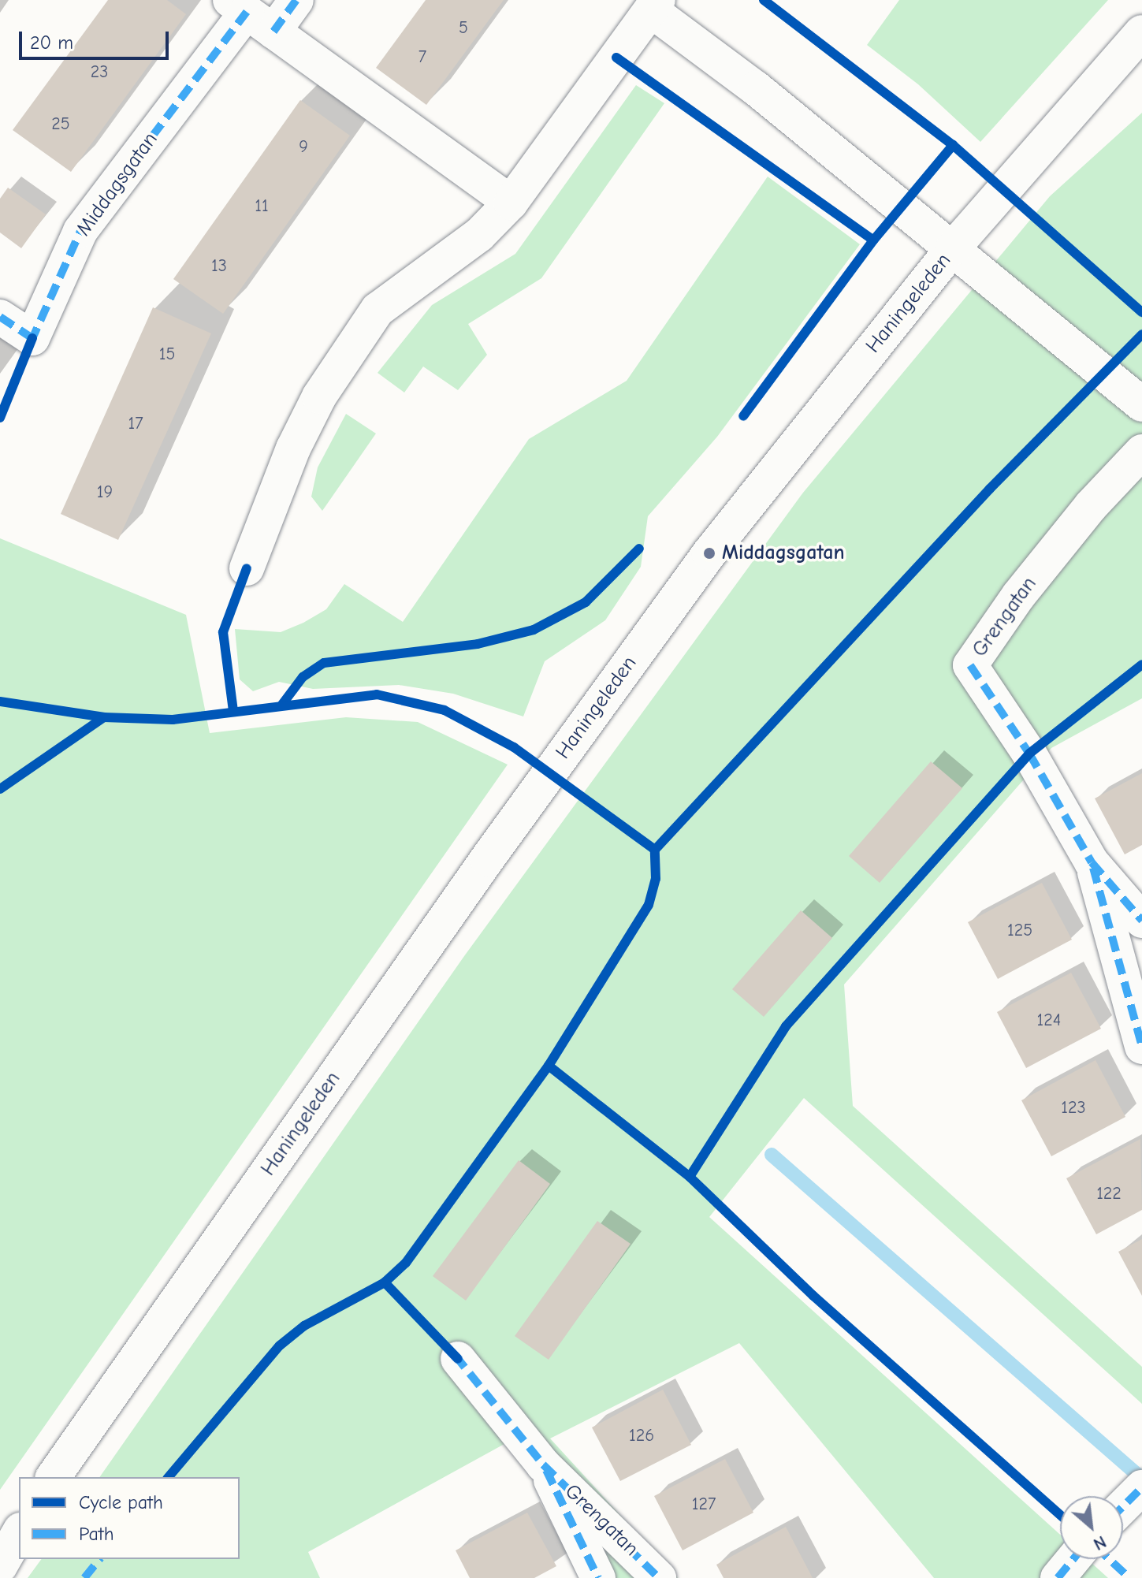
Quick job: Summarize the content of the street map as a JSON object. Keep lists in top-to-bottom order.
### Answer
{
  "streets": {
    "street": ["Middagsgatan", "Haningeleden", "Grengatan"]
  },
  "places": ["Middagsgatan"],
  "house_numbers": [
    "5",
    "7",
    "23",
    "25",
    "9",
    "11",
    "13",
    "15",
    "17",
    "19",
    "125",
    "124",
    "123",
    "122",
    "126",
    "127"
  ],
  "legend": ["Cycle path", "Path"],
  "scale_bar": "20 m",
  "north": "bottom right"
}
